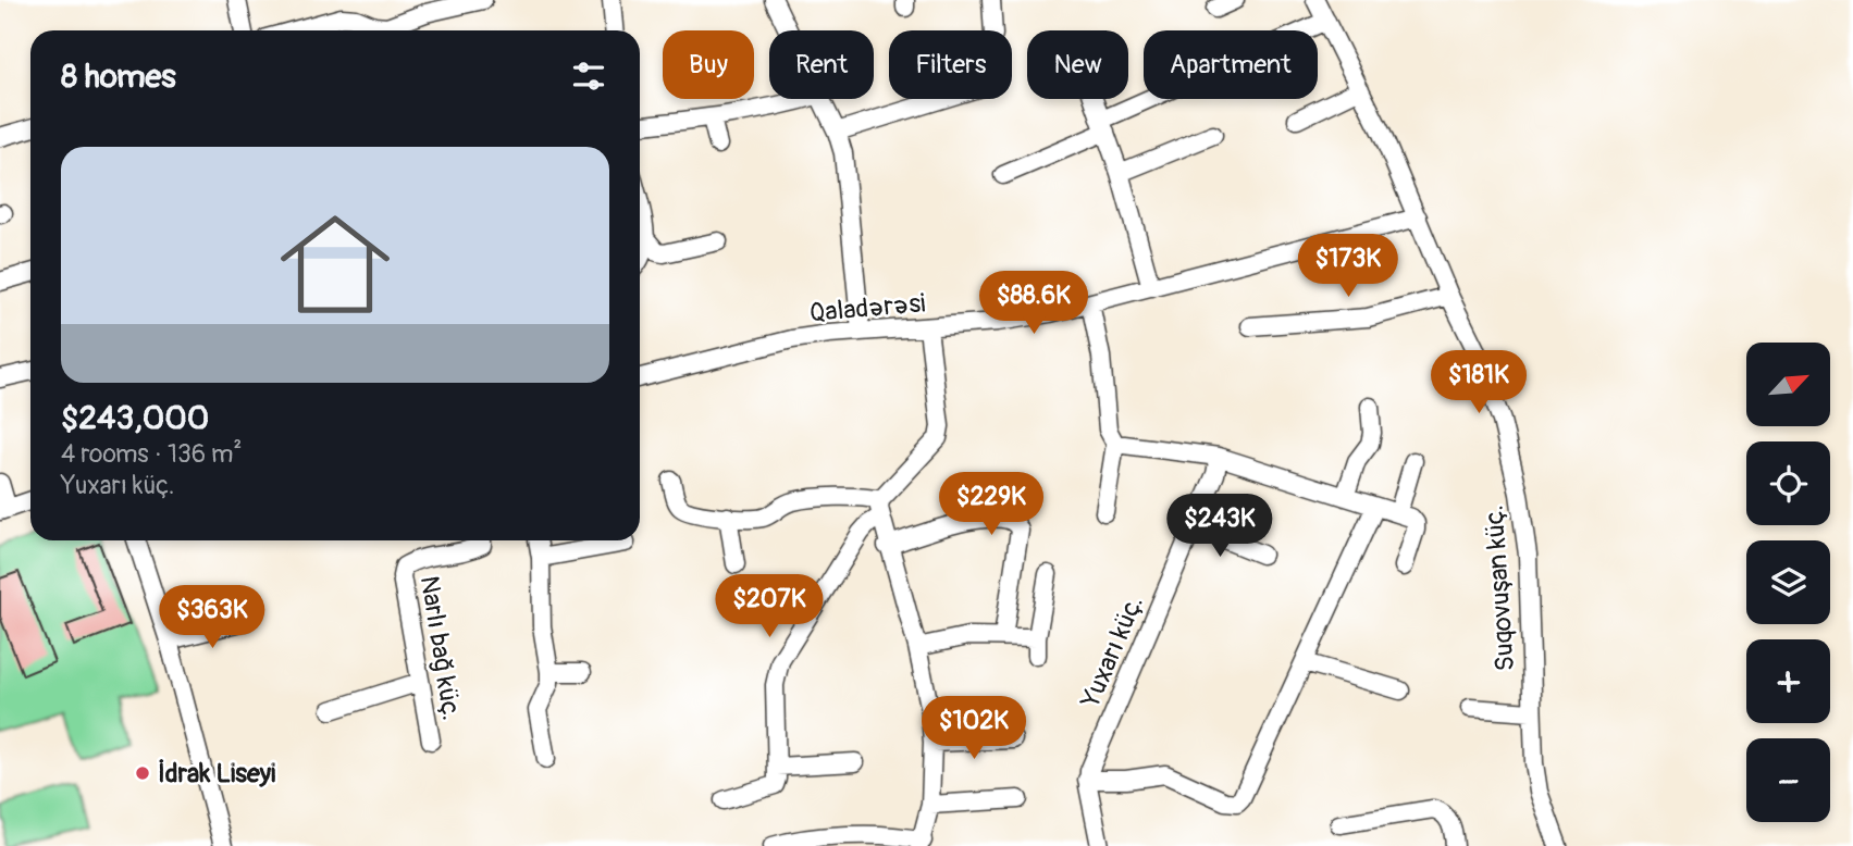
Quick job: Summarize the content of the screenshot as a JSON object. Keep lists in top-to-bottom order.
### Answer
{
  "streets": {
    "street": [
      "Qaladərəsi",
      "Suqovuşan küç.",
      "Narlı bağ küç.",
      "Yuxarı küç."
    ]
  },
  "crossings": [
    ["Qaladərəsi", "Suqovuşan küç."]
  ],
  "places": ["İdrak Liseyi"],
  "north": "top right",
  "page": {
    "chip": [
      "Buy",
      "Rent",
      "Filters",
      "New",
      "Apartment"
    ],
    "heading": "8 homes",
    "list": [
      {
        "name": "$243,000",
        "note": "4 rooms · 136 m² · Yuxarı küç."
      }
    ],
    "price": [
      "$173K",
      "$88.6K",
      "$181K",
      "$229K",
      "$243K",
      "$207K",
      "$363K",
      "$102K"
    ],
    "map_buttons": ["+", "−"]
  }
}
